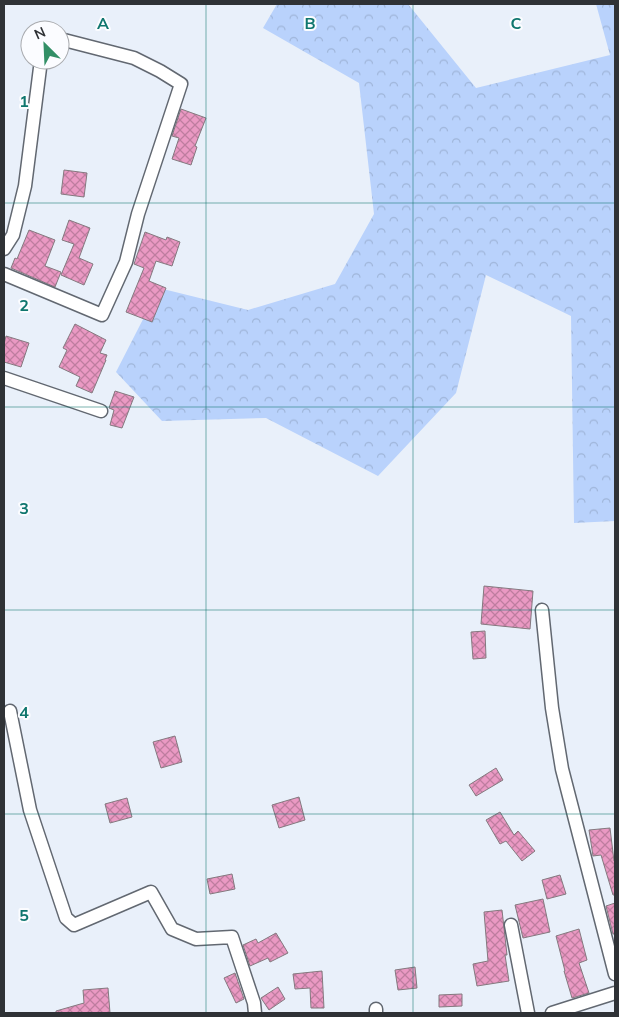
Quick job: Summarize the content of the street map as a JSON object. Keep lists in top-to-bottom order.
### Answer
{
  "north": "top left",
  "grid": {
    "columns": ["A", "B", "C"],
    "rows": [
      "1",
      "2",
      "3",
      "4",
      "5"
    ]
  }
}
